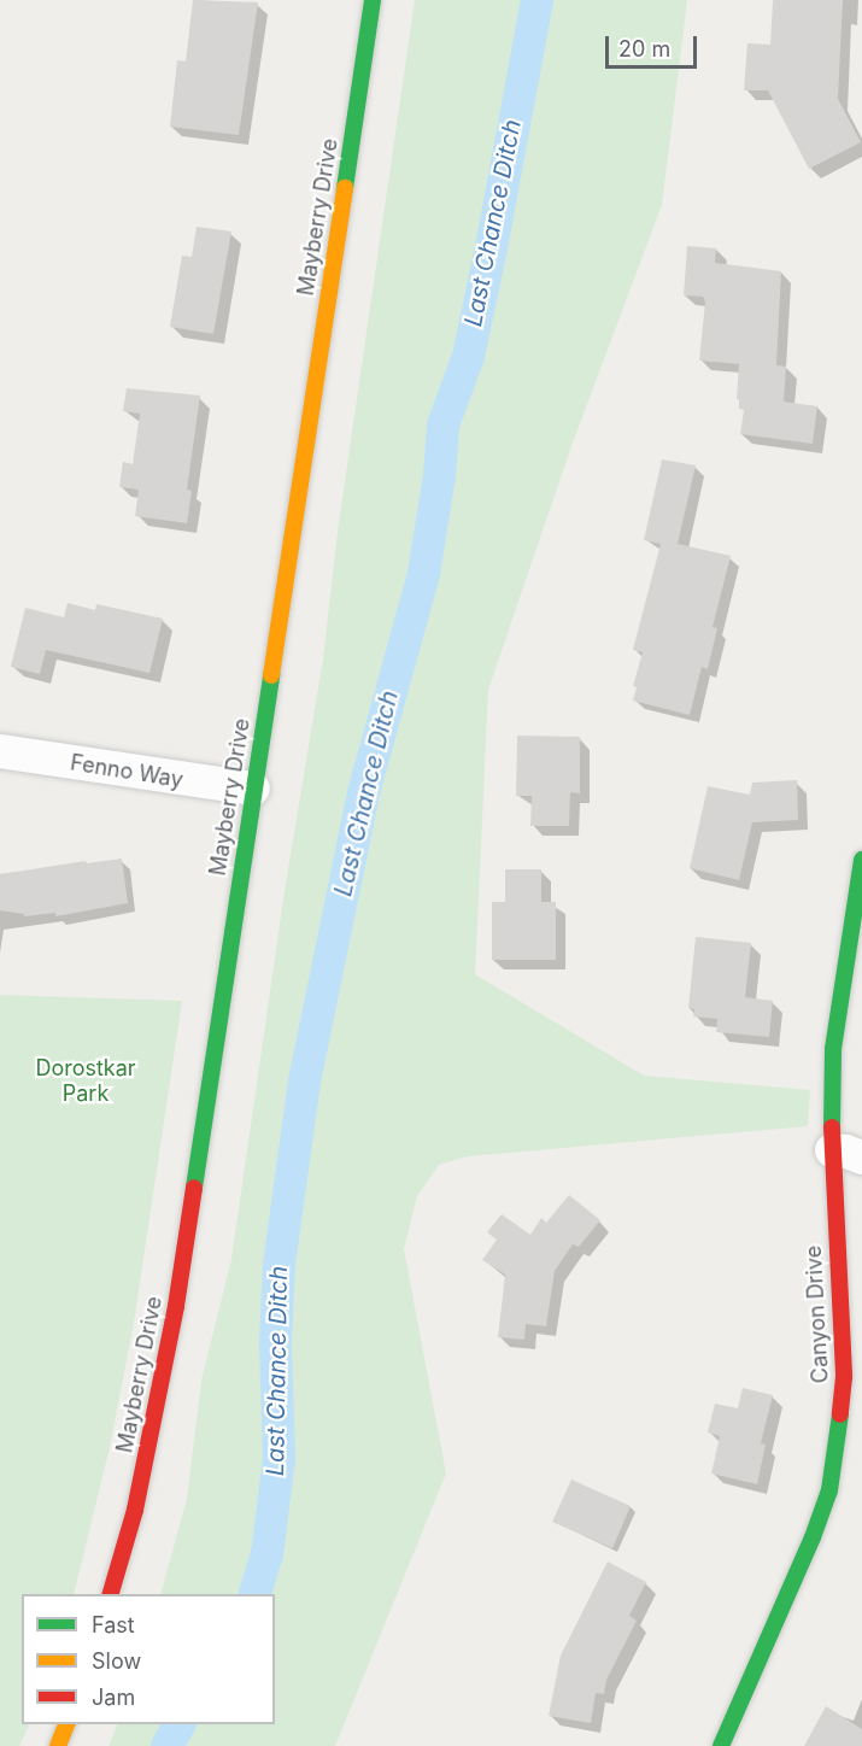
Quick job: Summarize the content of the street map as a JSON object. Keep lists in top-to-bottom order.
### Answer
{
  "streets": {
    "main road": ["Mayberry Drive", "Canyon Drive"],
    "street": ["Fenno Way"]
  },
  "crossings": [
    ["Mayberry Drive", "Fenno Way"]
  ],
  "water": ["Last Chance Ditch"],
  "parks": ["Dorostkar Park"],
  "legend": ["Fast", "Slow", "Jam"],
  "scale_bar": "20 m"
}
